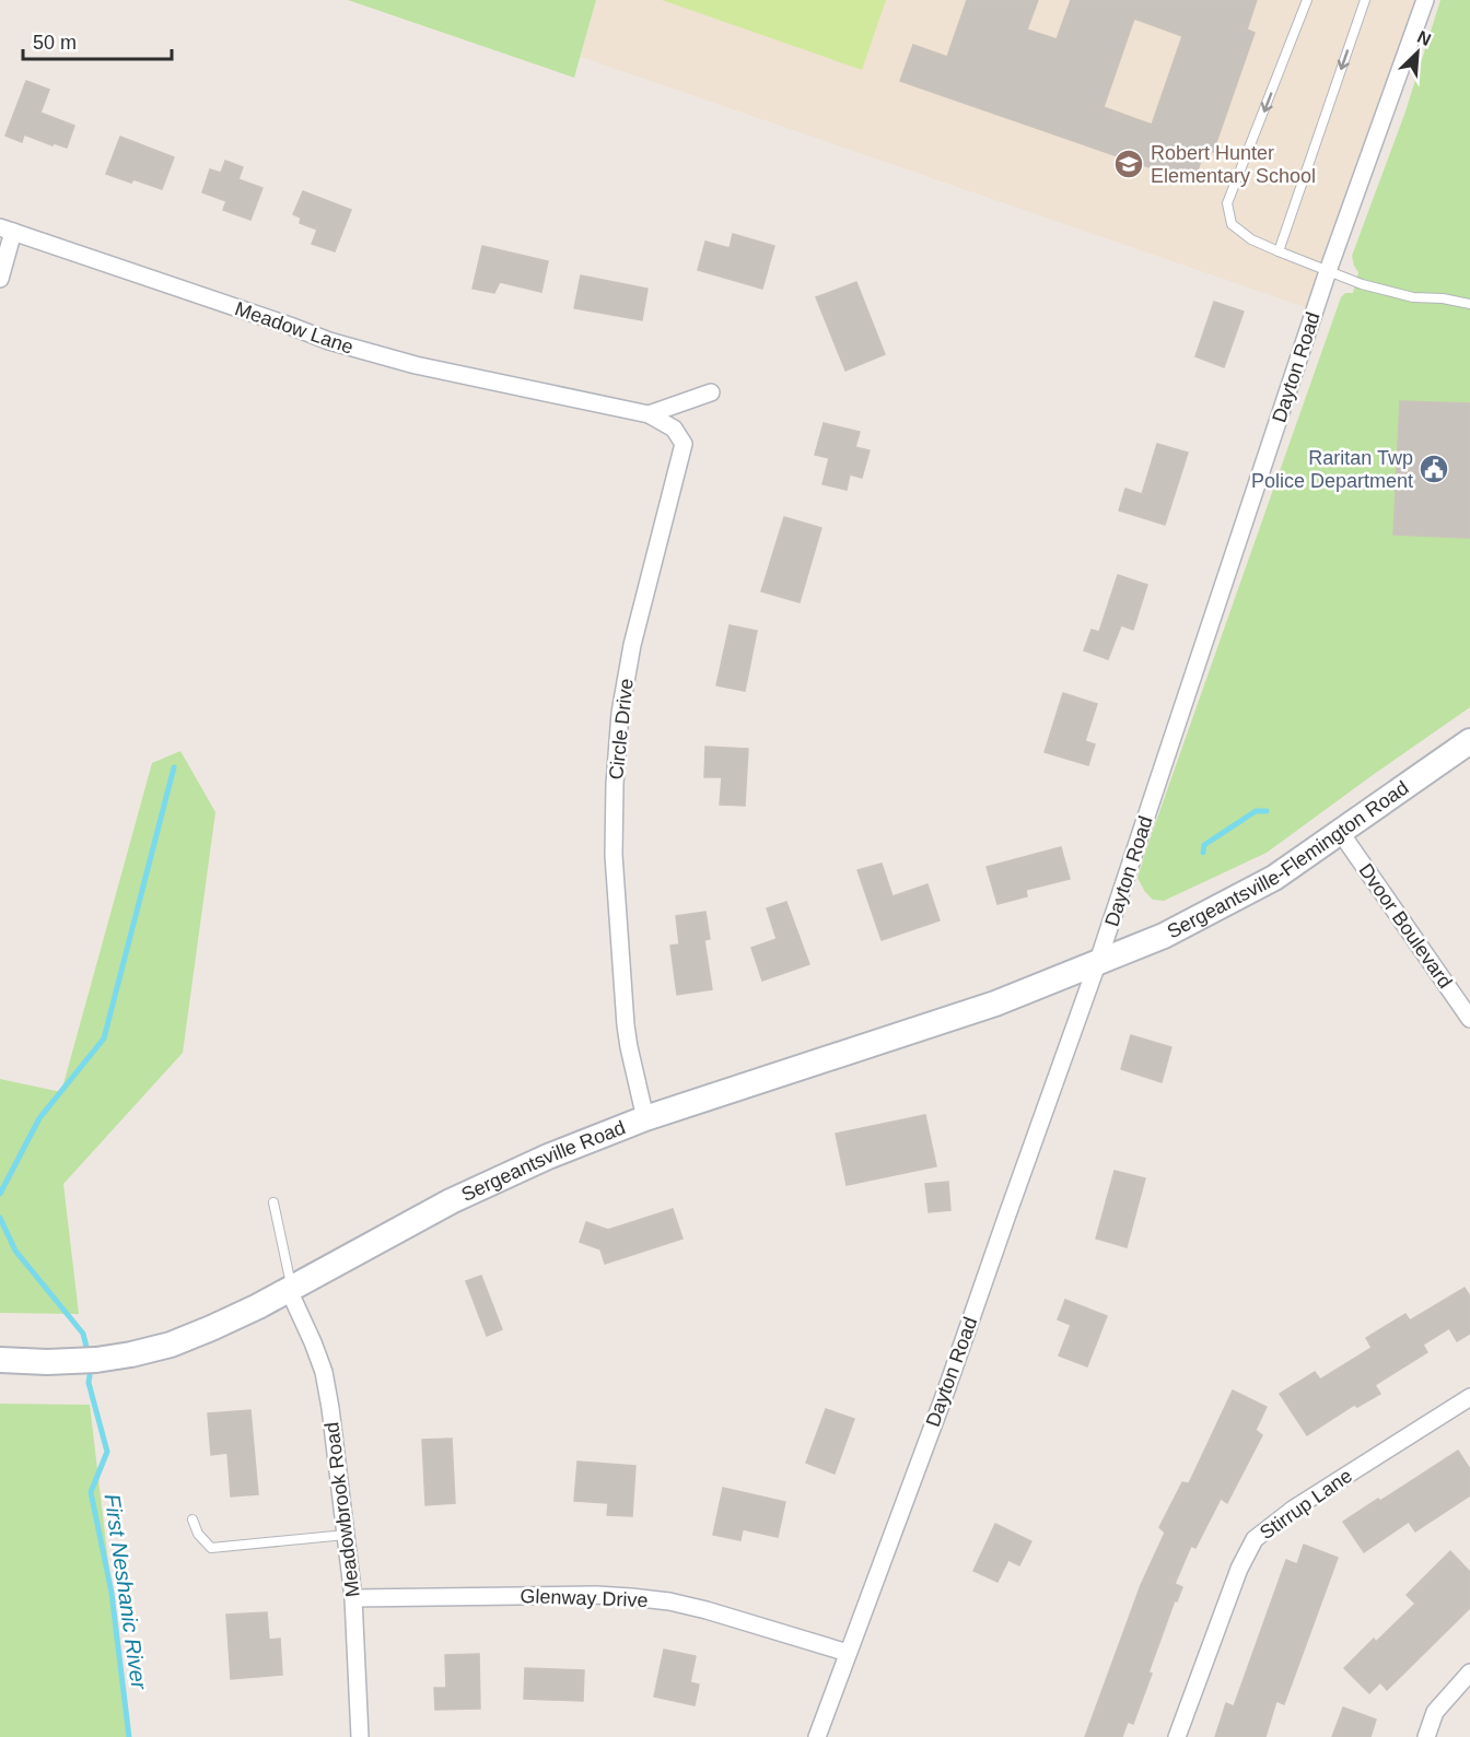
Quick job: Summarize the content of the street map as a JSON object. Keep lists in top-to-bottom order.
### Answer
{
  "streets": {
    "main road": ["Sergeantsville-Flemington Road", "Sergeantsville Road"],
    "street": [
      "Meadow Lane",
      "Dayton Road",
      "Circle Drive",
      "Dvoor Boulevard",
      "Stirrup Lane",
      "Meadowbrook Road",
      "Glenway Drive"
    ]
  },
  "crossings": [
    ["Meadow Lane", "Circle Drive"],
    ["Dayton Road", "Sergeantsville-Flemington Road"],
    ["Dayton Road", "Sergeantsville Road"],
    ["Dayton Road", "Glenway Drive"],
    ["Circle Drive", "Sergeantsville Road"],
    ["Sergeantsville-Flemington Road", "Dvoor Boulevard"],
    ["Sergeantsville-Flemington Road", "Sergeantsville Road"],
    ["Sergeantsville Road", "Meadowbrook Road"],
    ["Meadowbrook Road", "Glenway Drive"]
  ],
  "water": ["First Neshanic River"],
  "places": {
    "school or university": ["Robert Hunter Elementary School"],
    "public building": ["Raritan Twp Police Department"]
  },
  "scale_bar": "50 m",
  "north": "top right"
}
